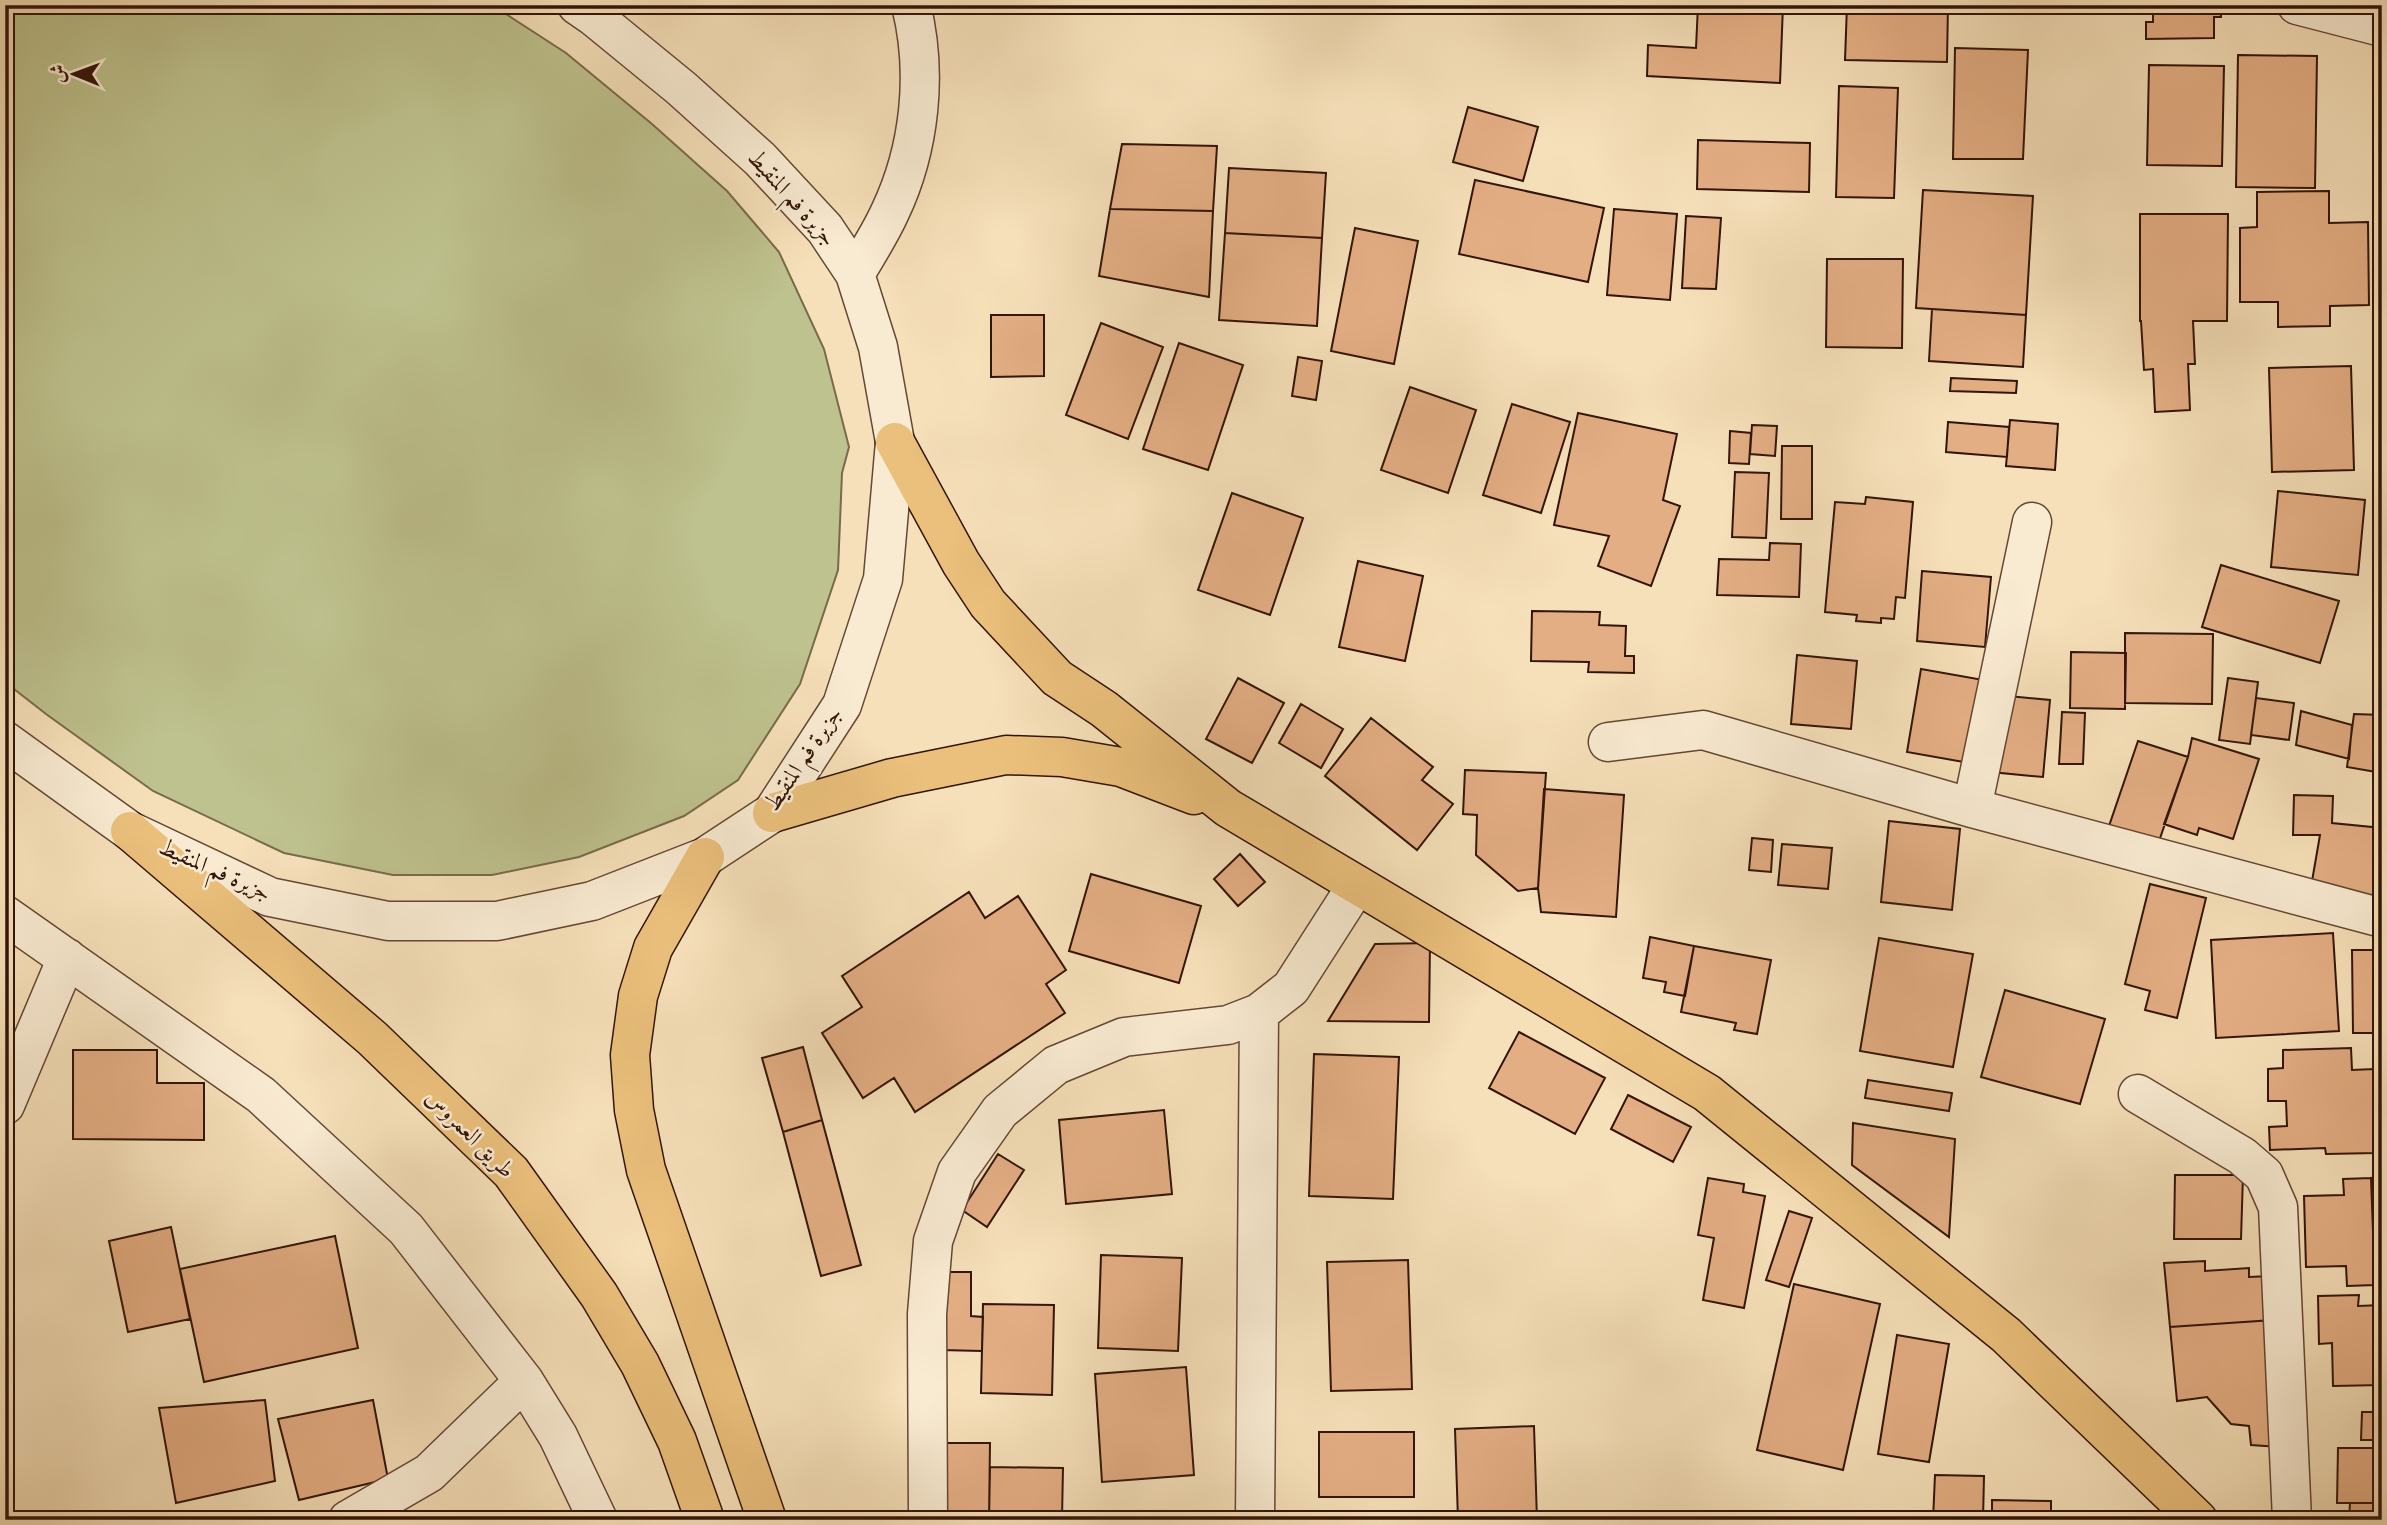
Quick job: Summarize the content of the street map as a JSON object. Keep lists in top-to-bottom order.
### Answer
{
  "streets": {
    "main road": ["طريق العمروس"],
    "street": ["جزيرة فم المنقيط"]
  },
  "crossings": [
    ["جزيرة فم المنقيط", "طريق العمروس"]
  ],
  "north": "left"
}
